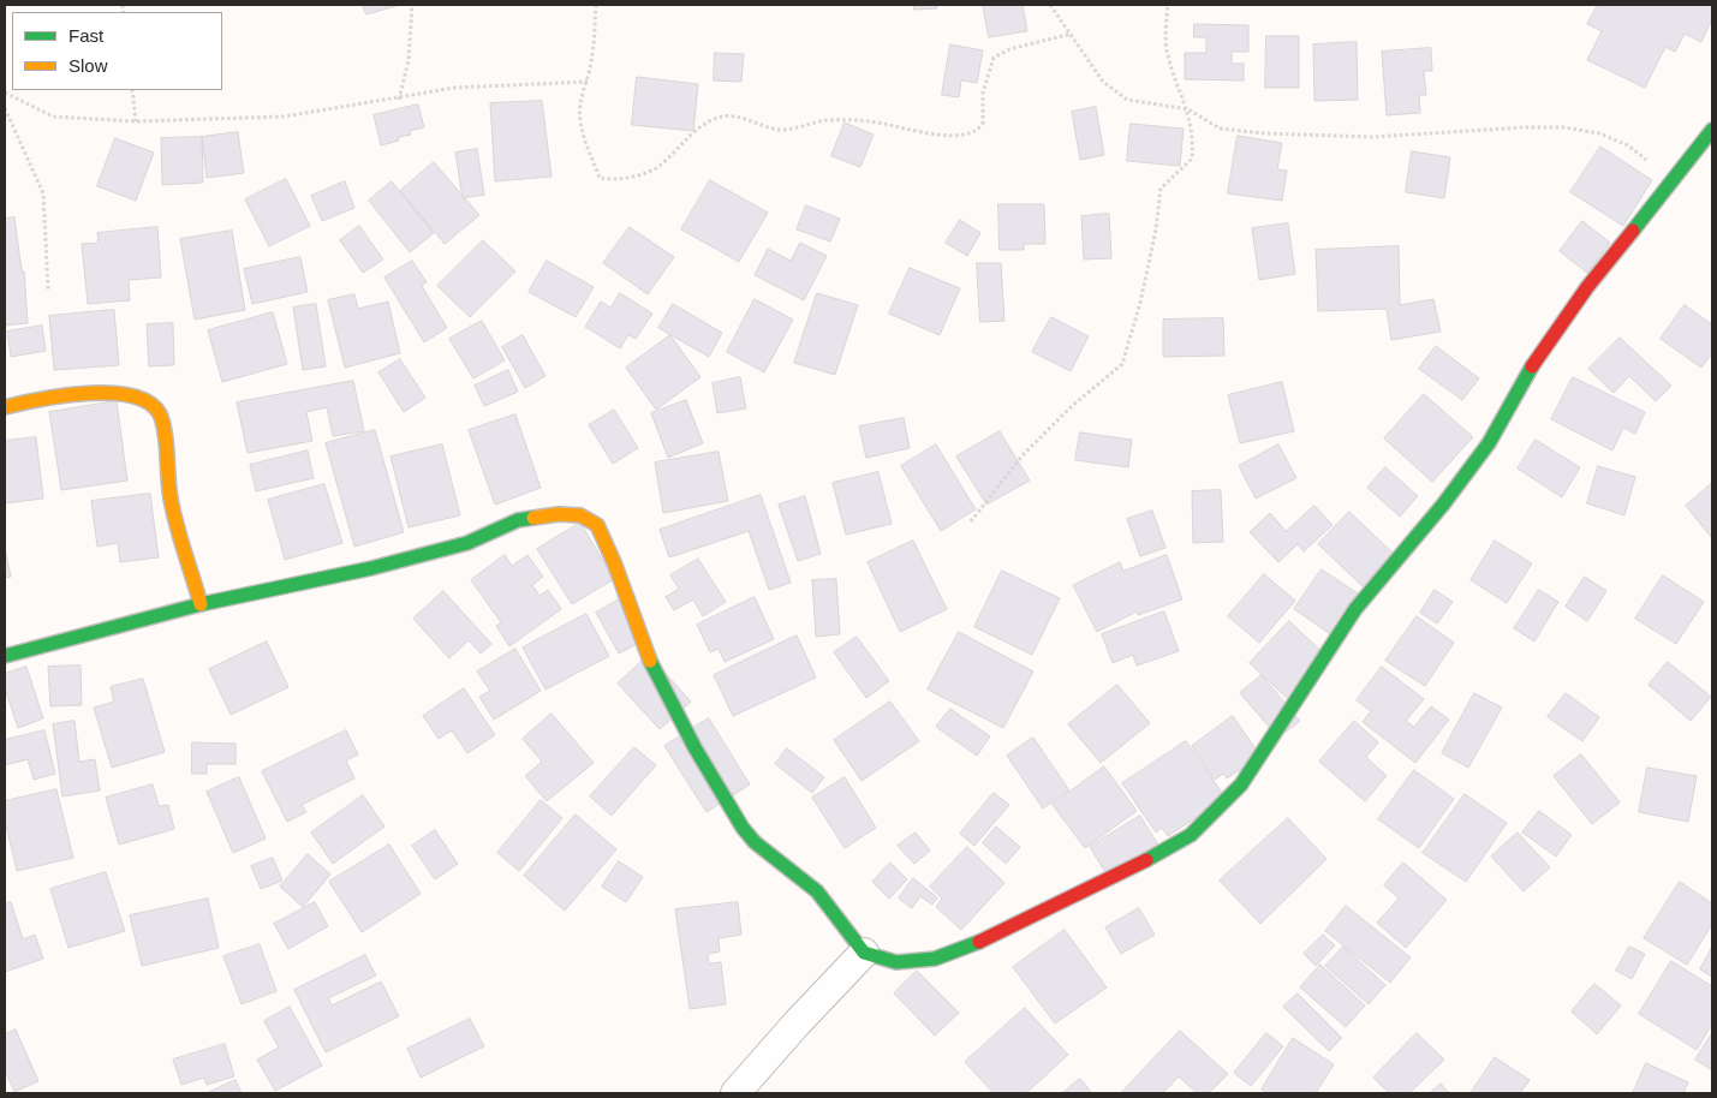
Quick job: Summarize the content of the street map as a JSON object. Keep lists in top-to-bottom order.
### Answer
{
  "legend": ["Fast", "Slow"]
}
